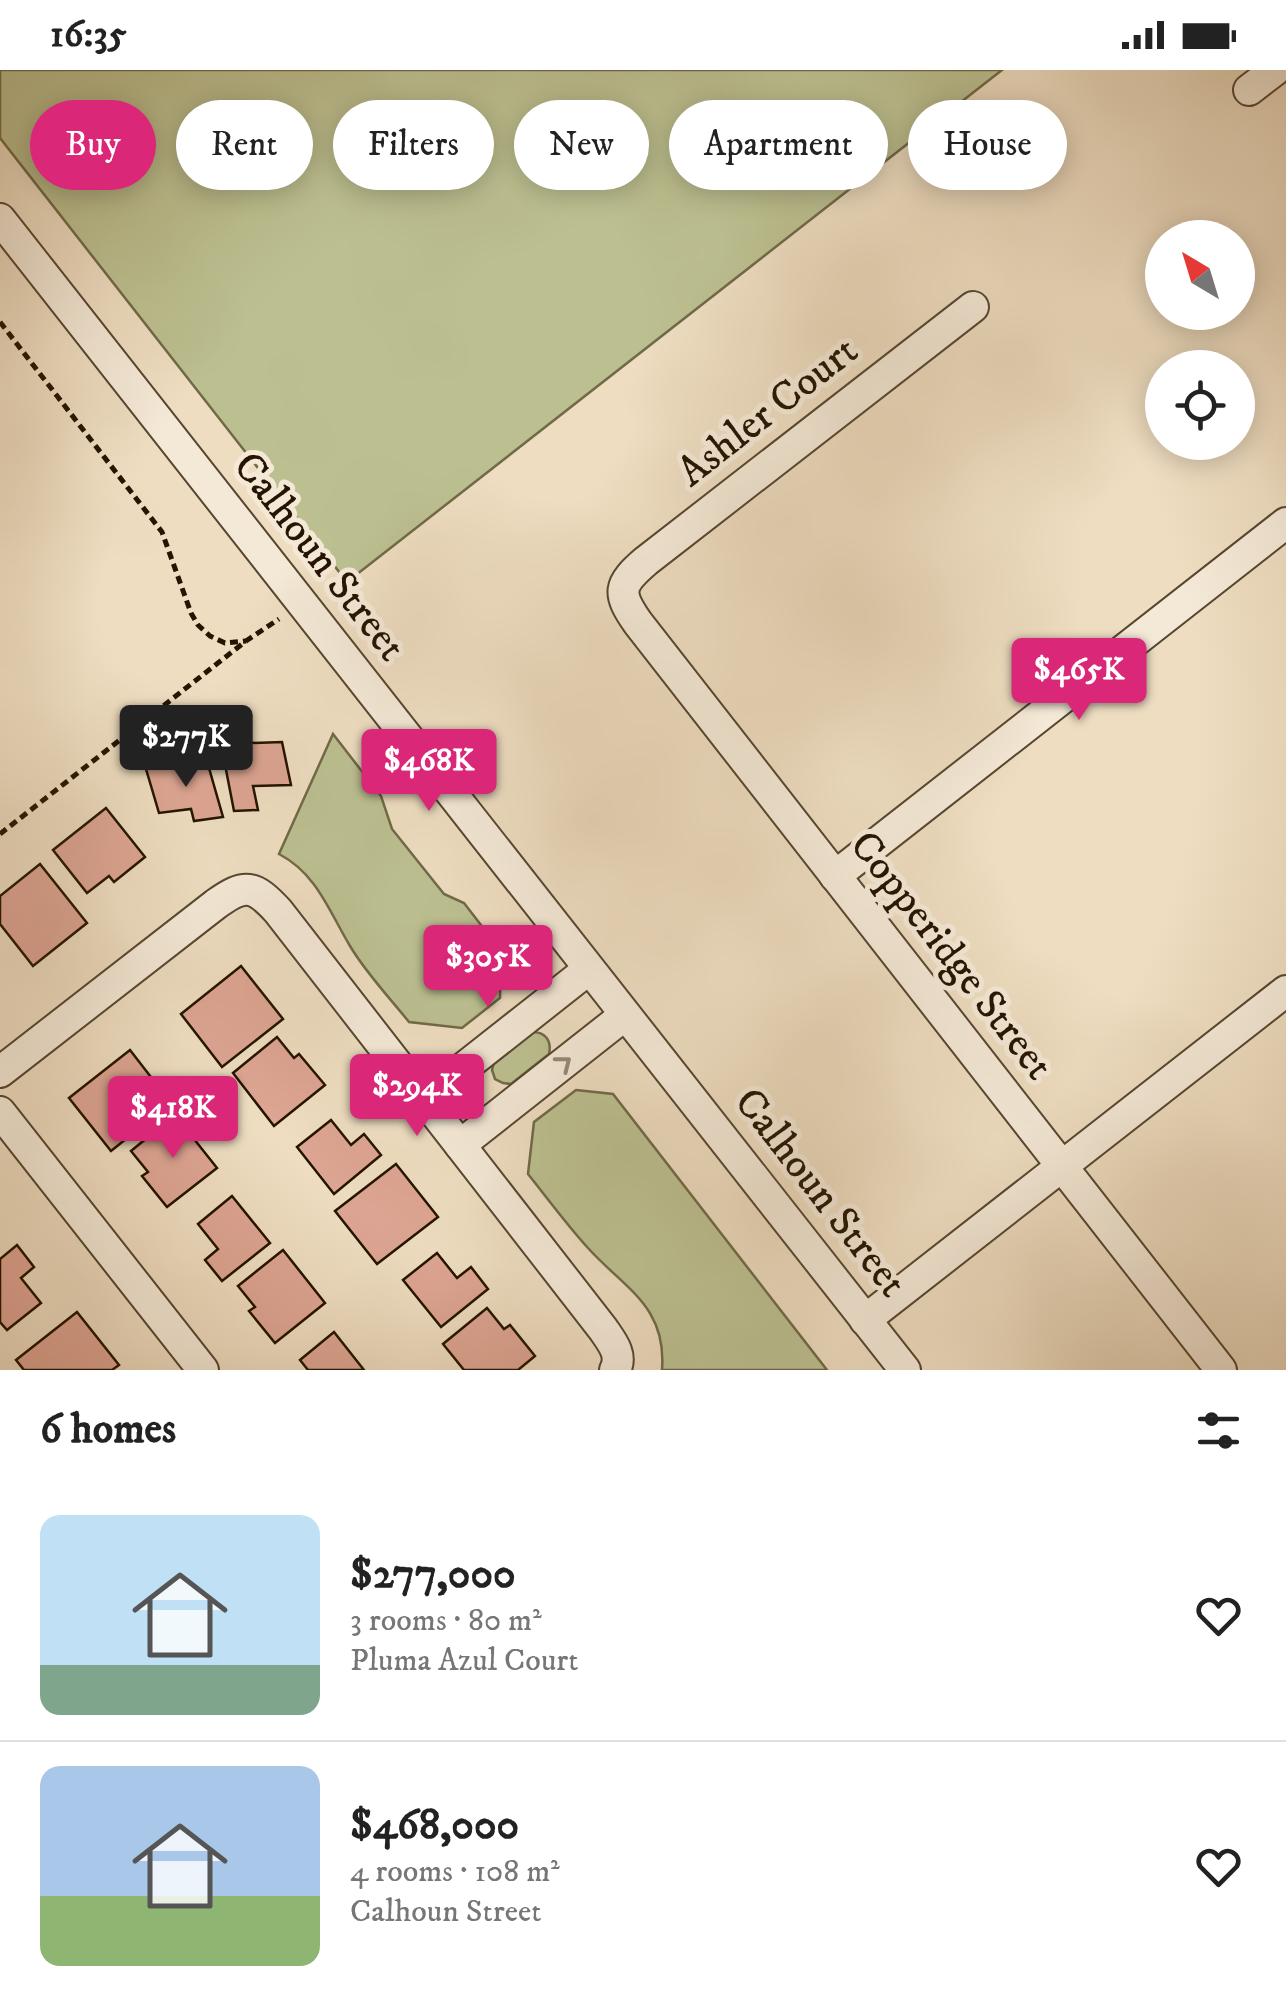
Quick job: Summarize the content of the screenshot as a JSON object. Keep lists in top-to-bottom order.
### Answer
{
  "streets": {
    "street": ["Ashler Court", "Calhoun Street", "Copperidge Street"]
  },
  "crossings": [
    ["Ashler Court", "Copperidge Street"]
  ],
  "north": "top left",
  "page": {
    "status": "16:35",
    "chip": [
      "Buy",
      "Rent",
      "Filters",
      "New",
      "Apartment",
      "House"
    ],
    "price": [
      "$465K",
      "$277K",
      "$468K",
      "$305K",
      "$294K",
      "$418K"
    ],
    "heading": "6 homes",
    "list": [
      {
        "name": "$277,000",
        "note": "3 rooms · 80 m² · Pluma Azul Court"
      },
      {
        "name": "$468,000",
        "note": "4 rooms · 108 m² · Calhoun Street"
      }
    ]
  }
}
